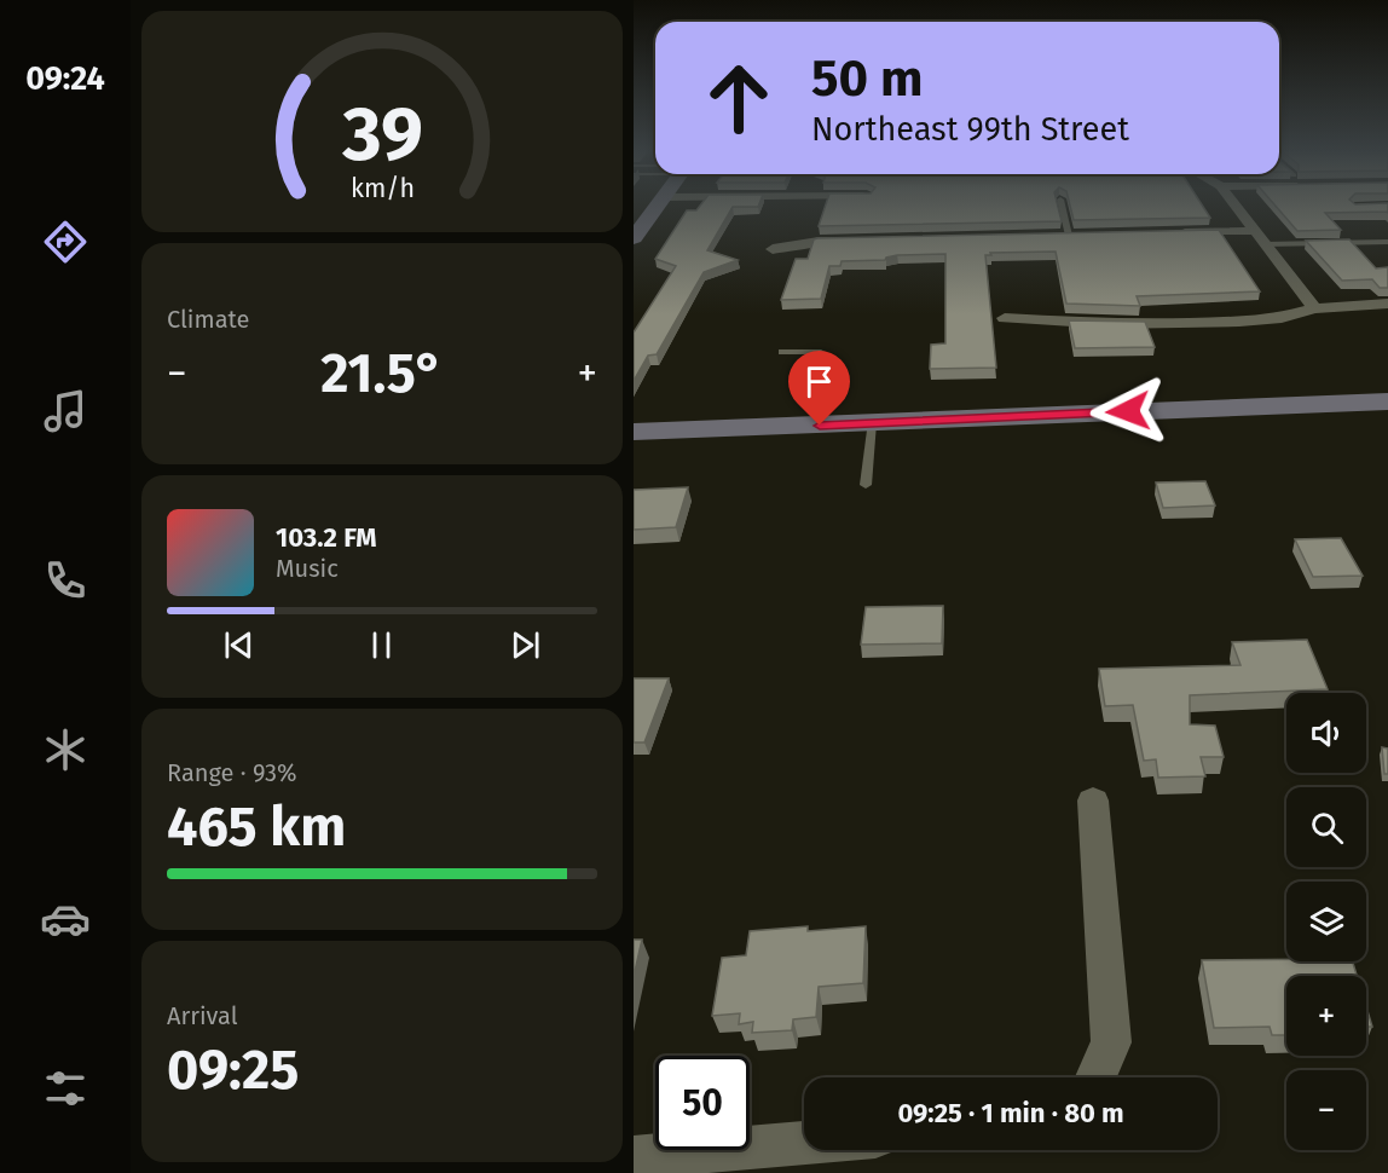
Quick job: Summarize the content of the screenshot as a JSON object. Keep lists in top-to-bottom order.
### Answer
{
  "page": {
    "tabs": "09:24",
    "turn": ["50 m", "Northeast 99th Street"],
    "tile": [
      "Climate",
      ["Range · 93%", "465 km"],
      ["Arrival", "09:25"]
    ],
    "heat": ["−", "21.5°", "+"],
    "song": ["103.2 FM", "Music"],
    "map_buttons": ["+", "−"],
    "limit": "50",
    "trip": "09:25 · 1 min · 80 m",
    "gauge": ["39", "km/h"]
  }
}
